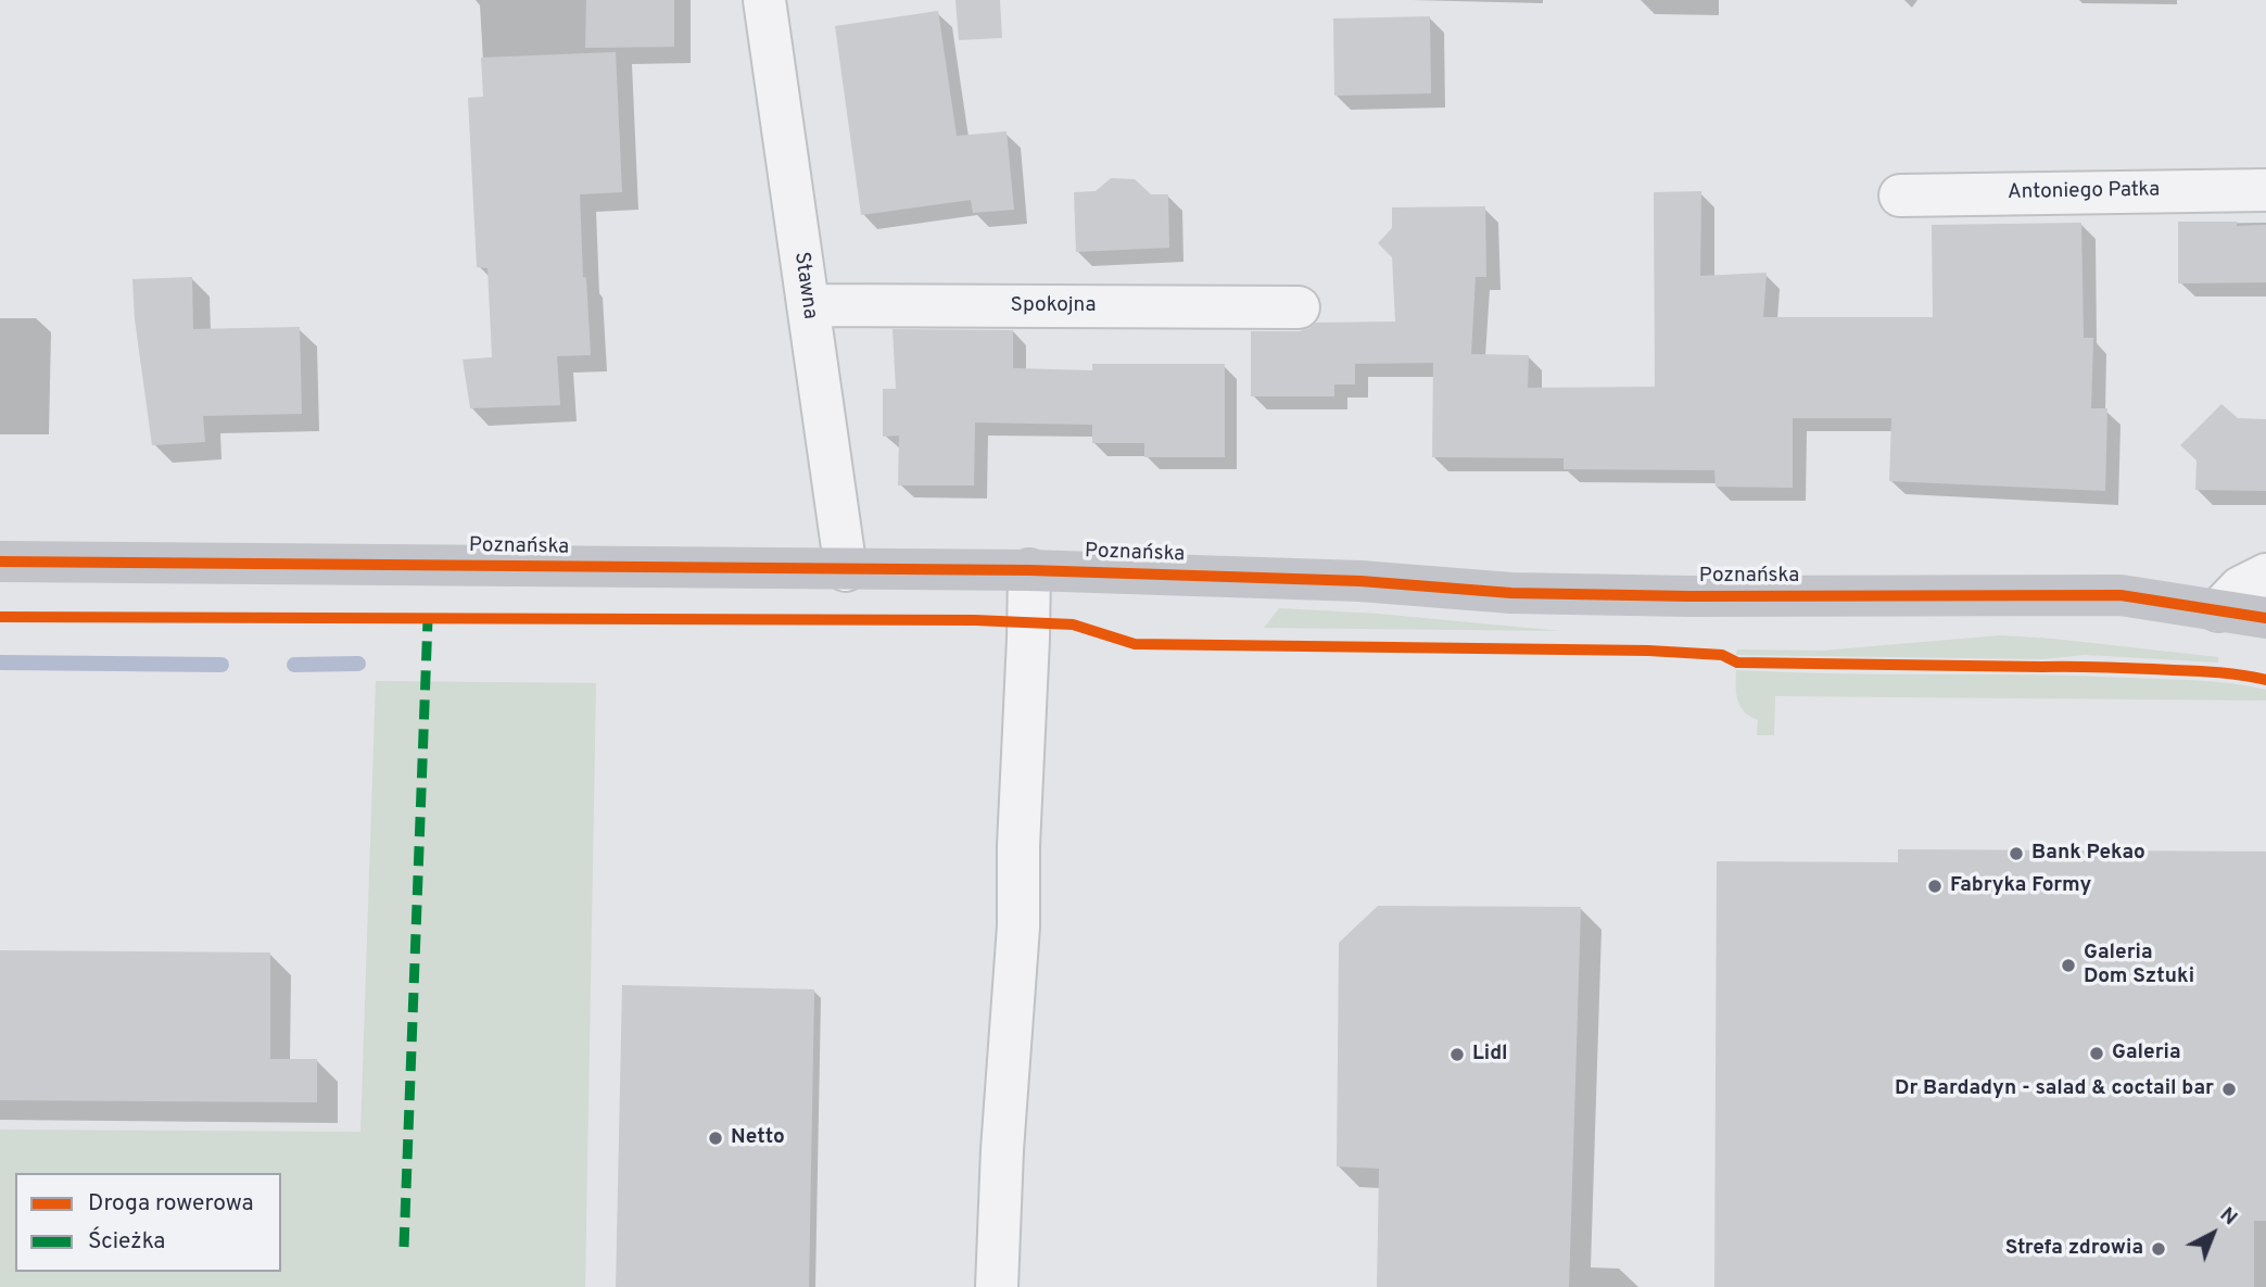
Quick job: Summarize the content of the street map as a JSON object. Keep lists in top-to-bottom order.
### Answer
{
  "streets": {
    "street": [
      "Antoniego Patka",
      "Stawna",
      "Spokojna",
      "Poznańska"
    ]
  },
  "crossings": [
    ["Stawna", "Spokojna"],
    ["Stawna", "Poznańska"]
  ],
  "places": [
    "Bank Pekao",
    "Fabryka Formy",
    "Galeria Dom Sztuki",
    "Galeria",
    "Lidl",
    "Dr Bardadyn - salad & coctail bar",
    "Netto",
    "Strefa zdrowia"
  ],
  "legend": ["Droga rowerowa", "Ścieżka"],
  "north": "top right"
}
